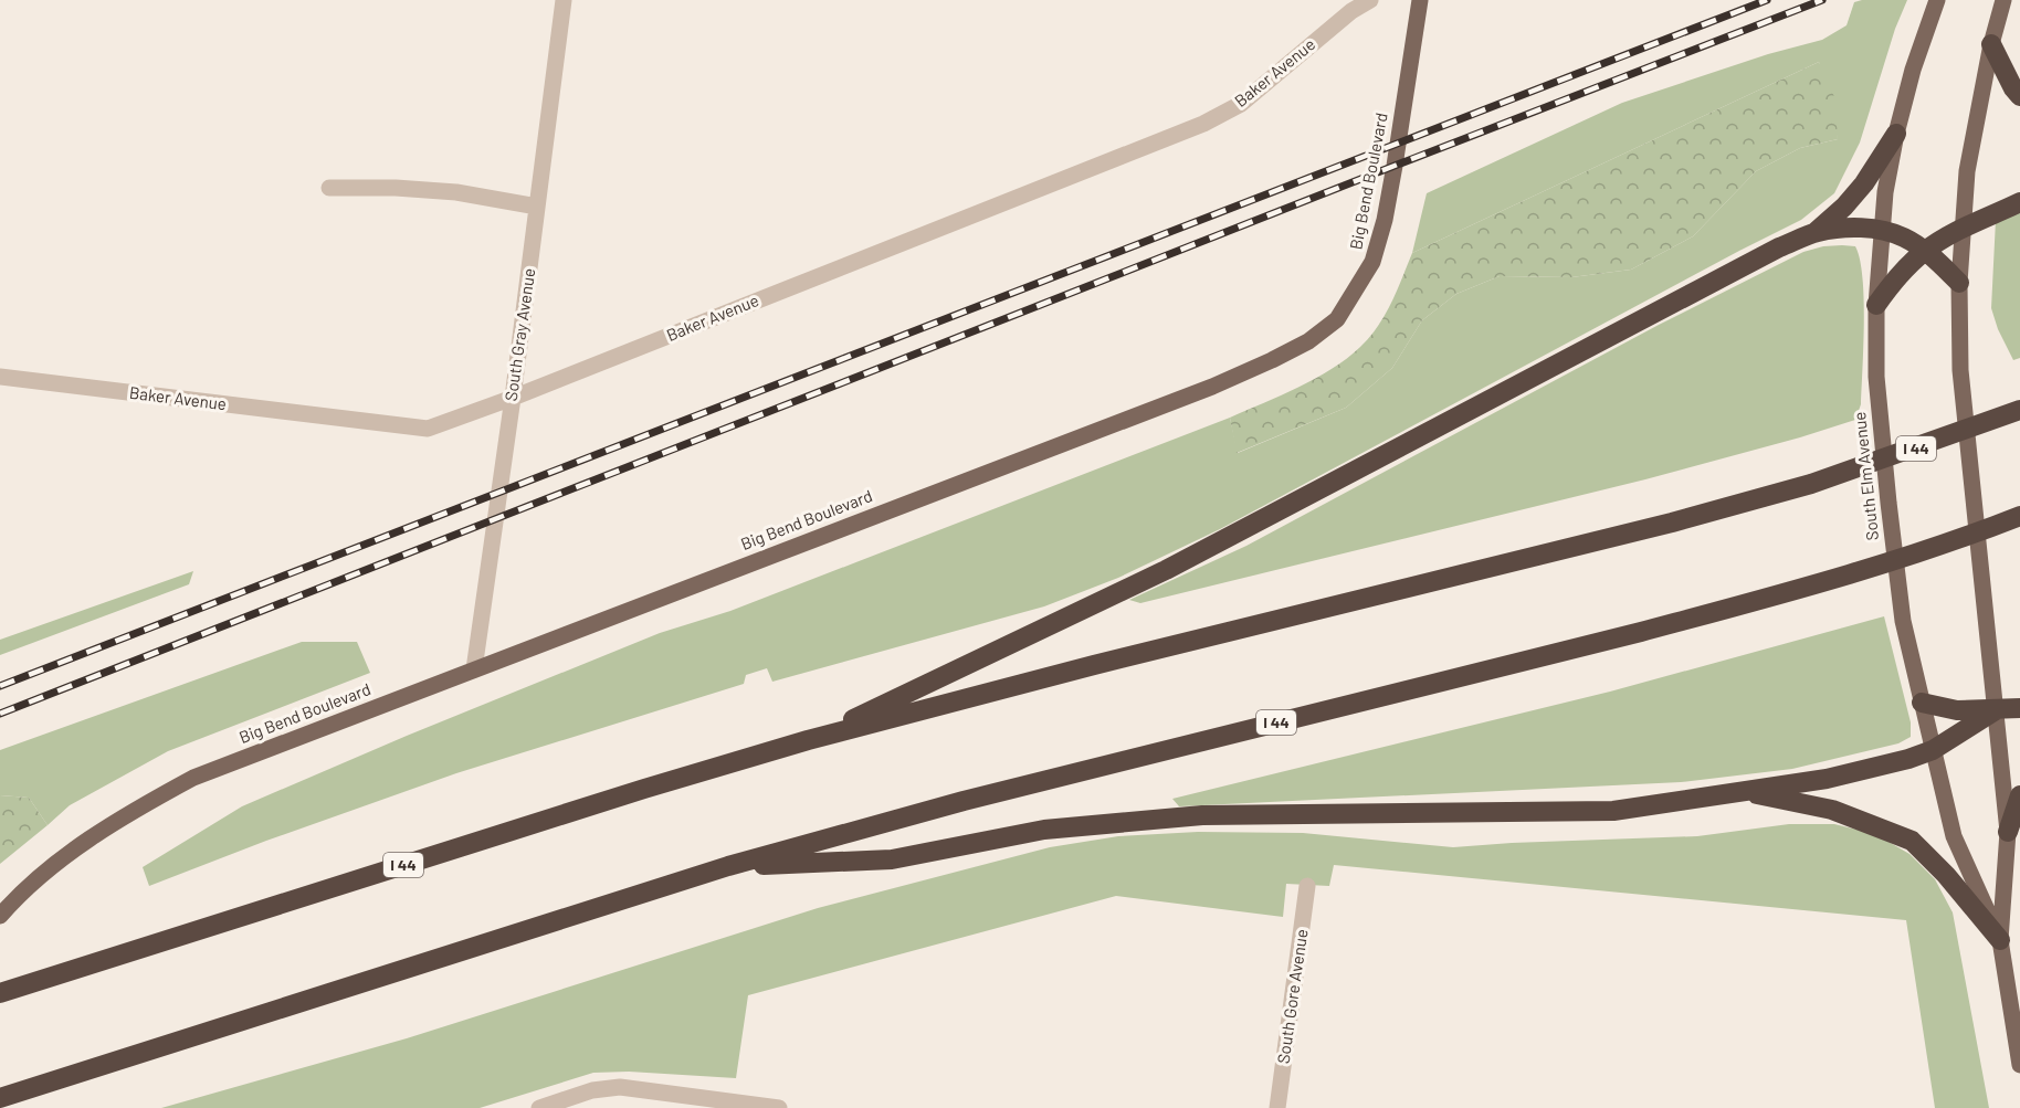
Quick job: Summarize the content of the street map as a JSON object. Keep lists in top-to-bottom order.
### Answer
{
  "streets": {
    "highway": ["I 44"],
    "main road": ["Big Bend Boulevard", "South Elm Avenue"],
    "street": ["Baker Avenue", "South Gray Avenue", "South Gore Avenue"]
  },
  "crossings": [
    ["Baker Avenue", "South Gray Avenue"],
    ["Big Bend Boulevard", "South Gray Avenue"]
  ]
}
